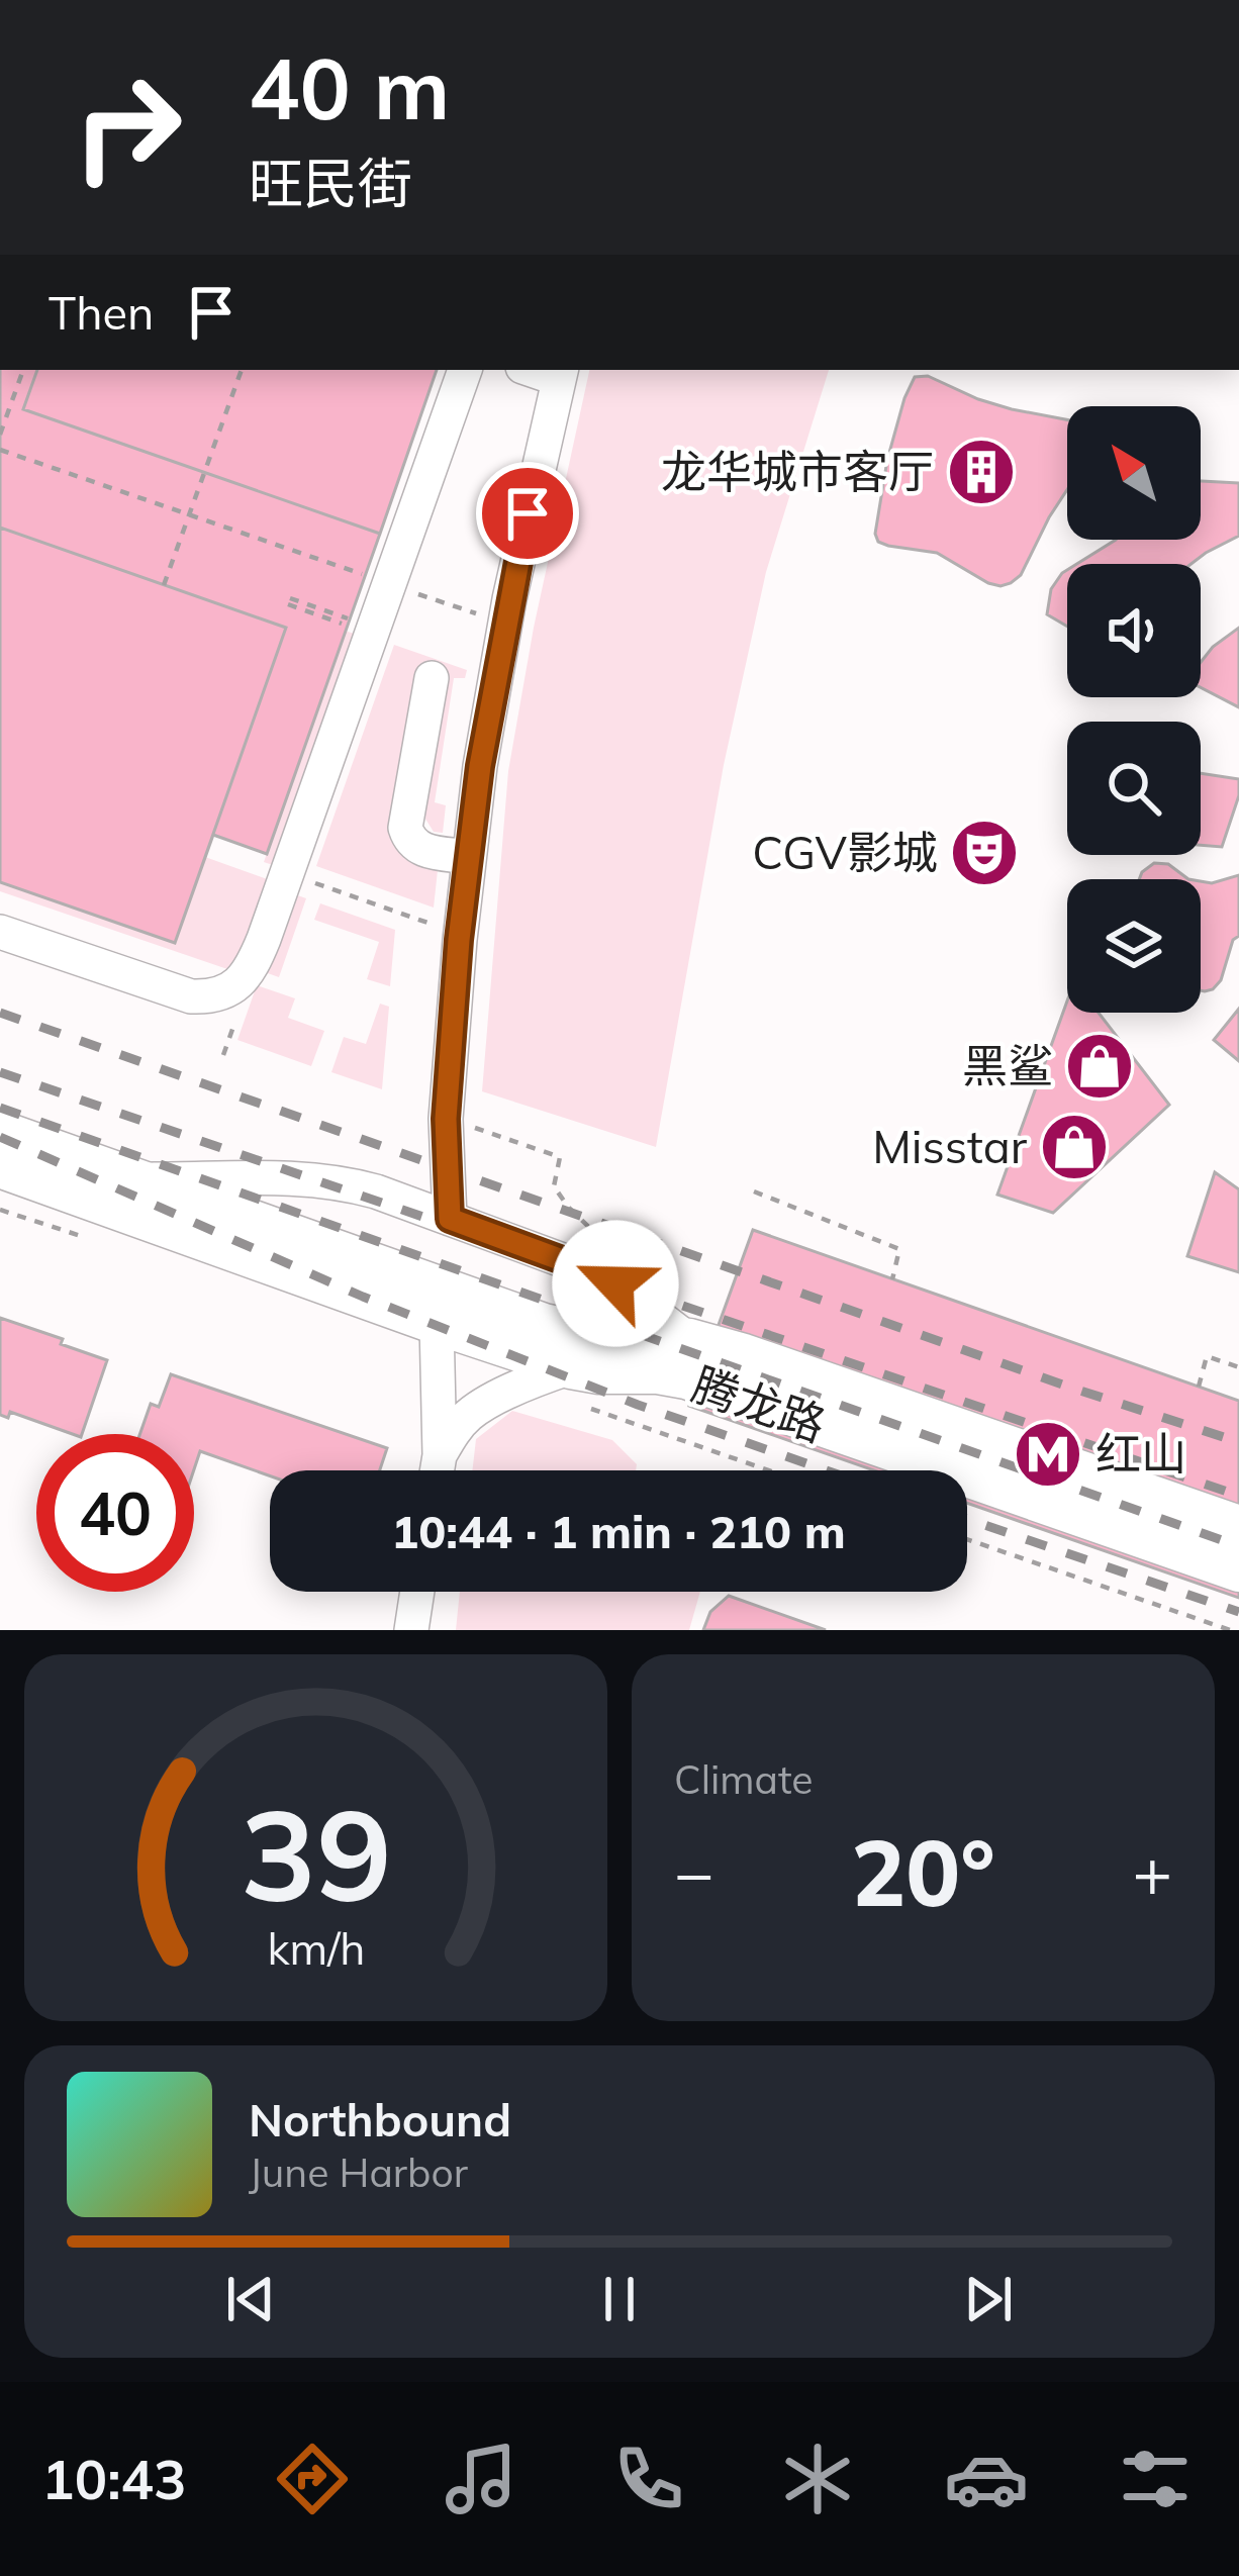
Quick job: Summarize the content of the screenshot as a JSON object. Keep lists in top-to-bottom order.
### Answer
{
  "streets": {
    "main road": ["腾龙路"]
  },
  "places": {
    "building": ["龙华城市客厅"],
    "theatre": ["CGV影城"],
    "shop": ["黑鲨", "Misstar"],
    "metro station": ["红山"]
  },
  "north": "top left",
  "page": {
    "turn": ["40 m", "旺民街"],
    "then": "Then",
    "limit": "40",
    "trip": "10:44 · 1 min · 210 m",
    "tile": "Climate",
    "heat": ["−", "20°", "+"],
    "song": ["Northbound", "June Harbor"],
    "tabs": "10:43",
    "gauge": ["39", "km/h"]
  }
}
